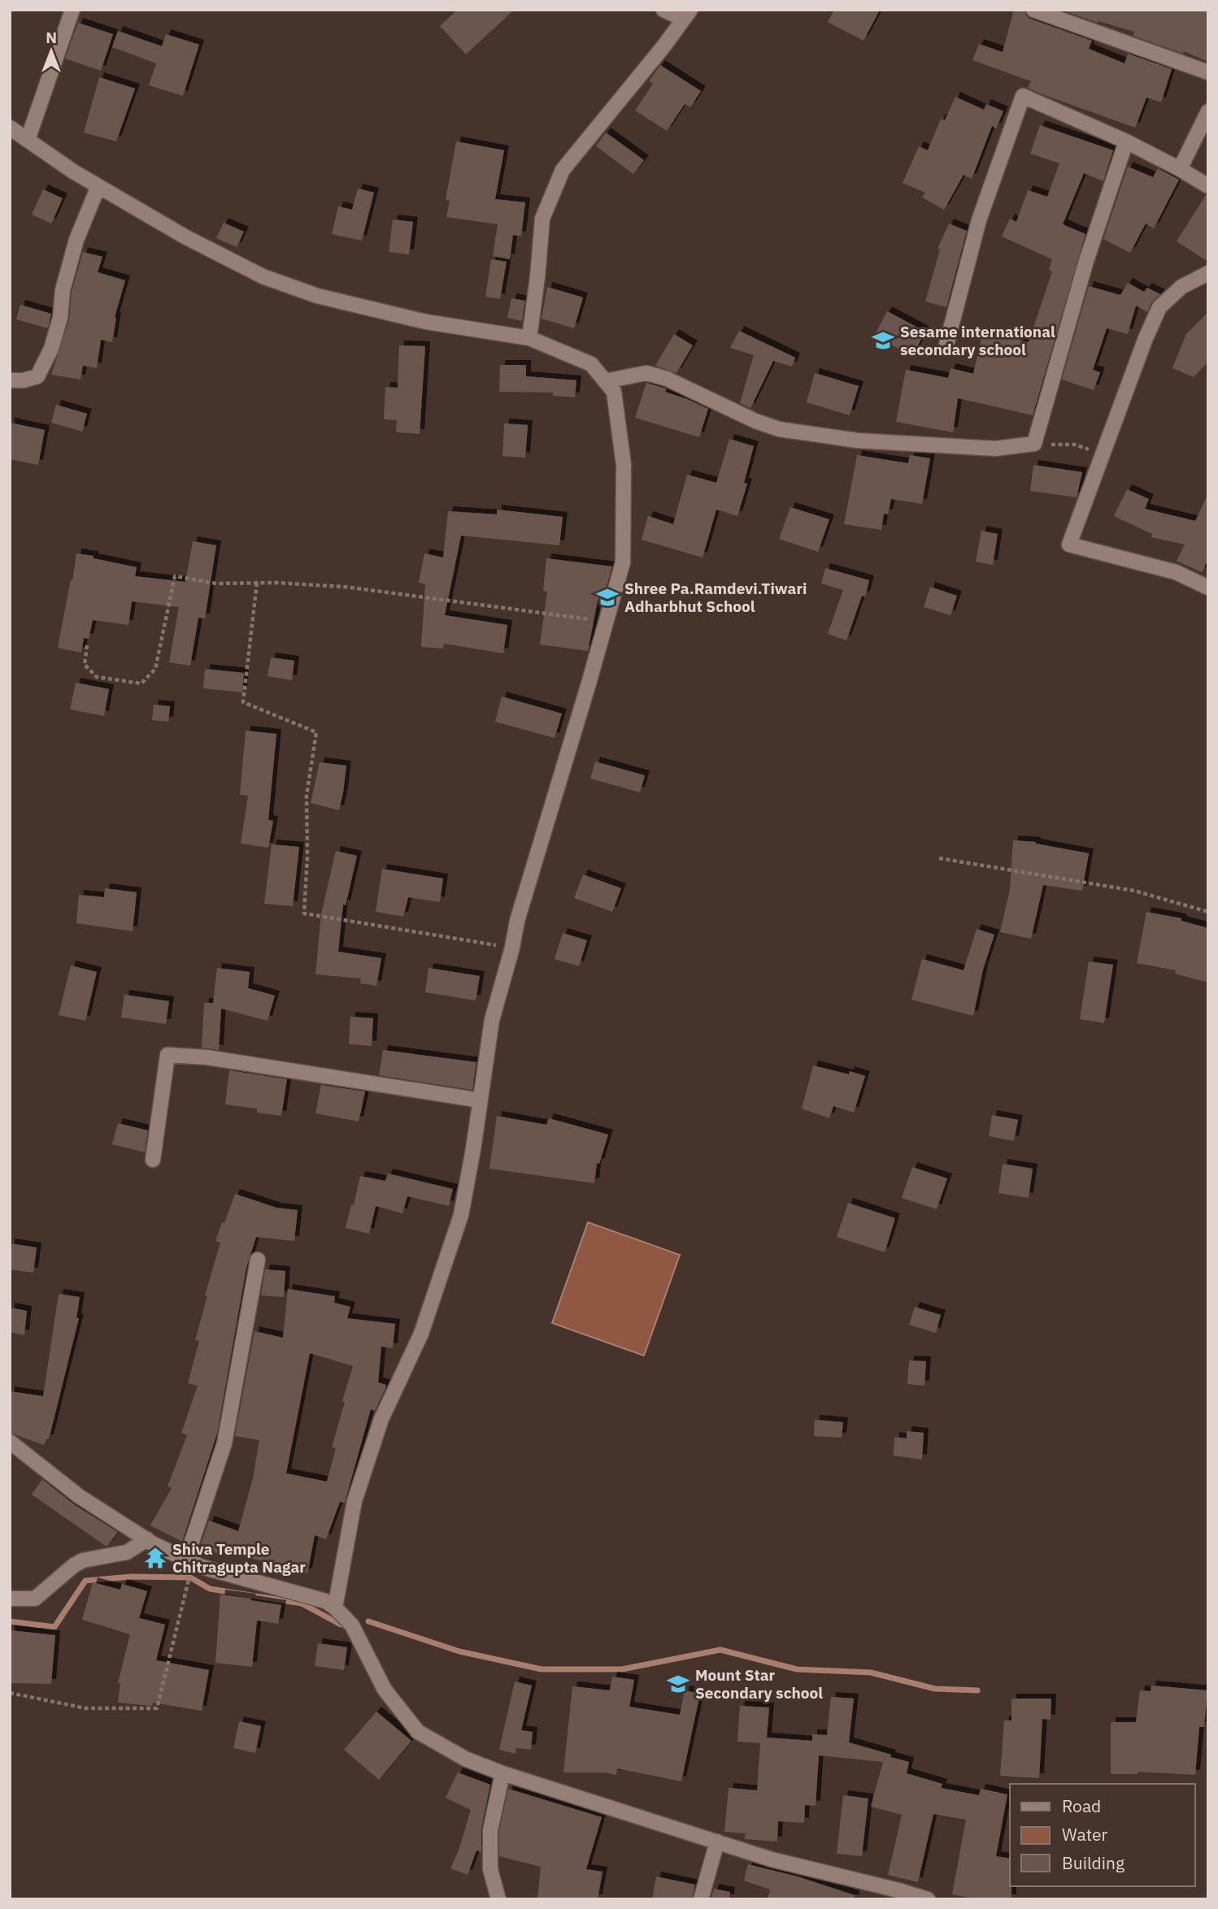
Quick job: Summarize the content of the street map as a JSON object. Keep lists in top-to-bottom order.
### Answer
{
  "places": {
    "school or university": ["Sesame international secondary school", "Shree Pa.Ramdevi.Tiwari Adharbhut School", "Mount Star Secondary school"],
    "temple": ["Shiva Temple Chitragupta Nagar"]
  },
  "legend": ["Road", "Water", "Building"],
  "north": "top"
}
